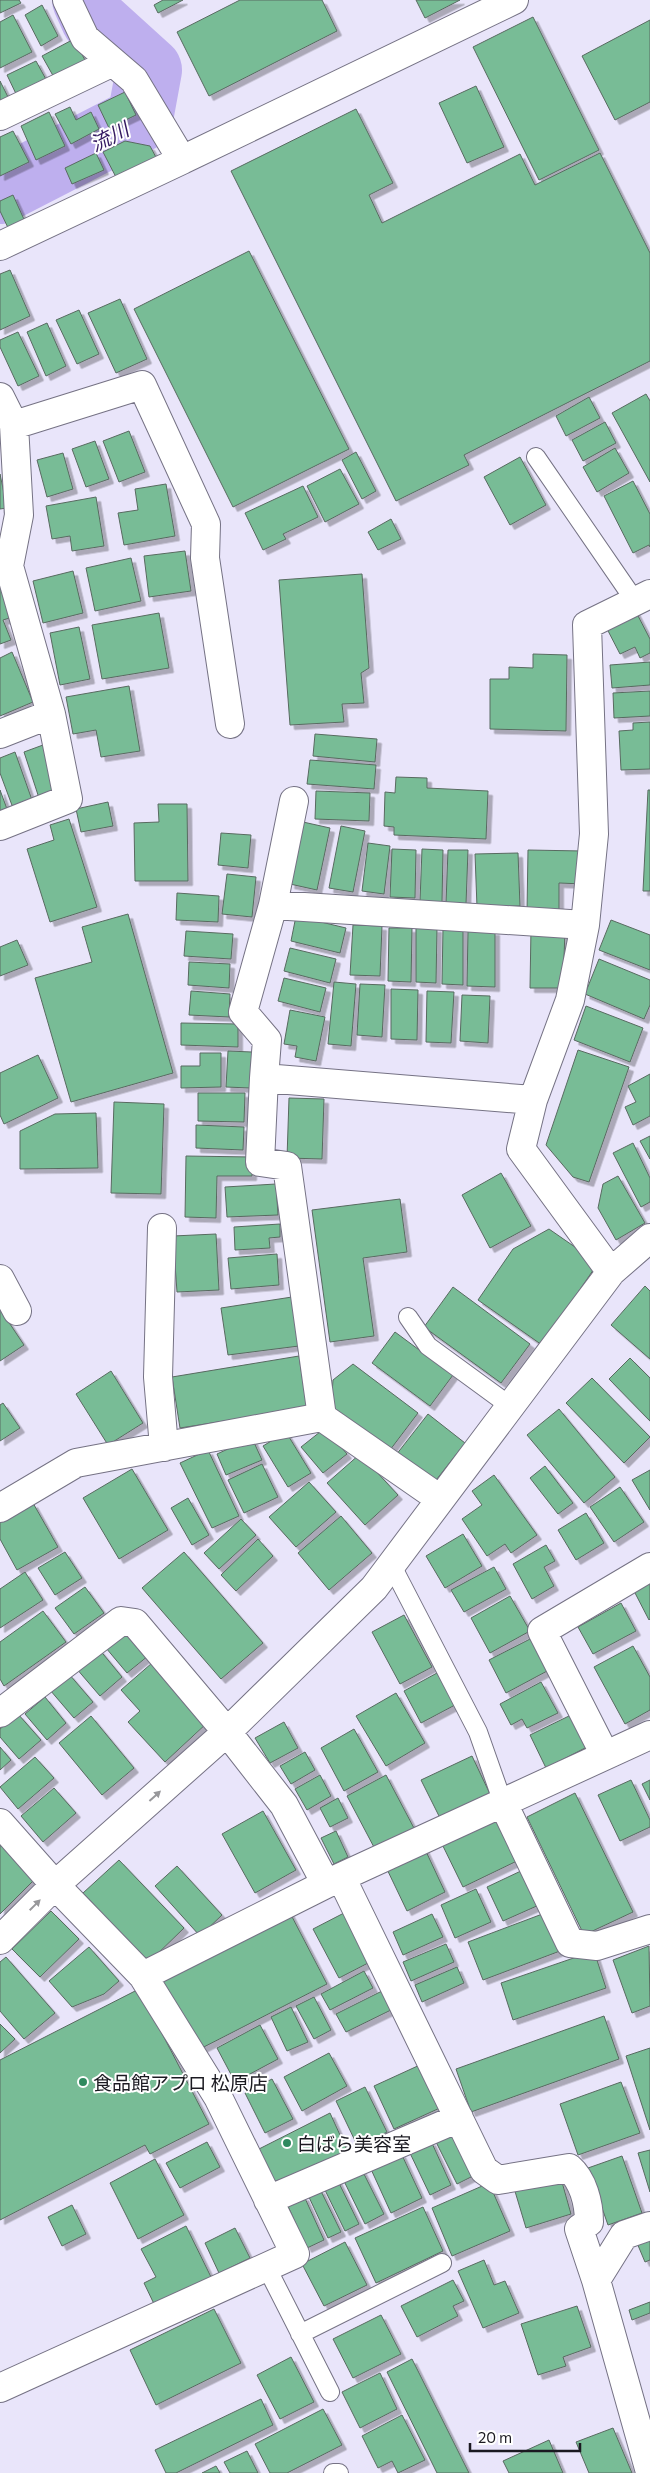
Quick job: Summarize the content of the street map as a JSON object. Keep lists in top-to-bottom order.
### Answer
{
  "water": ["流川"],
  "places": ["食品館アプロ 松原店", "白ばら美容室"],
  "scale_bar": "20 m"
}
